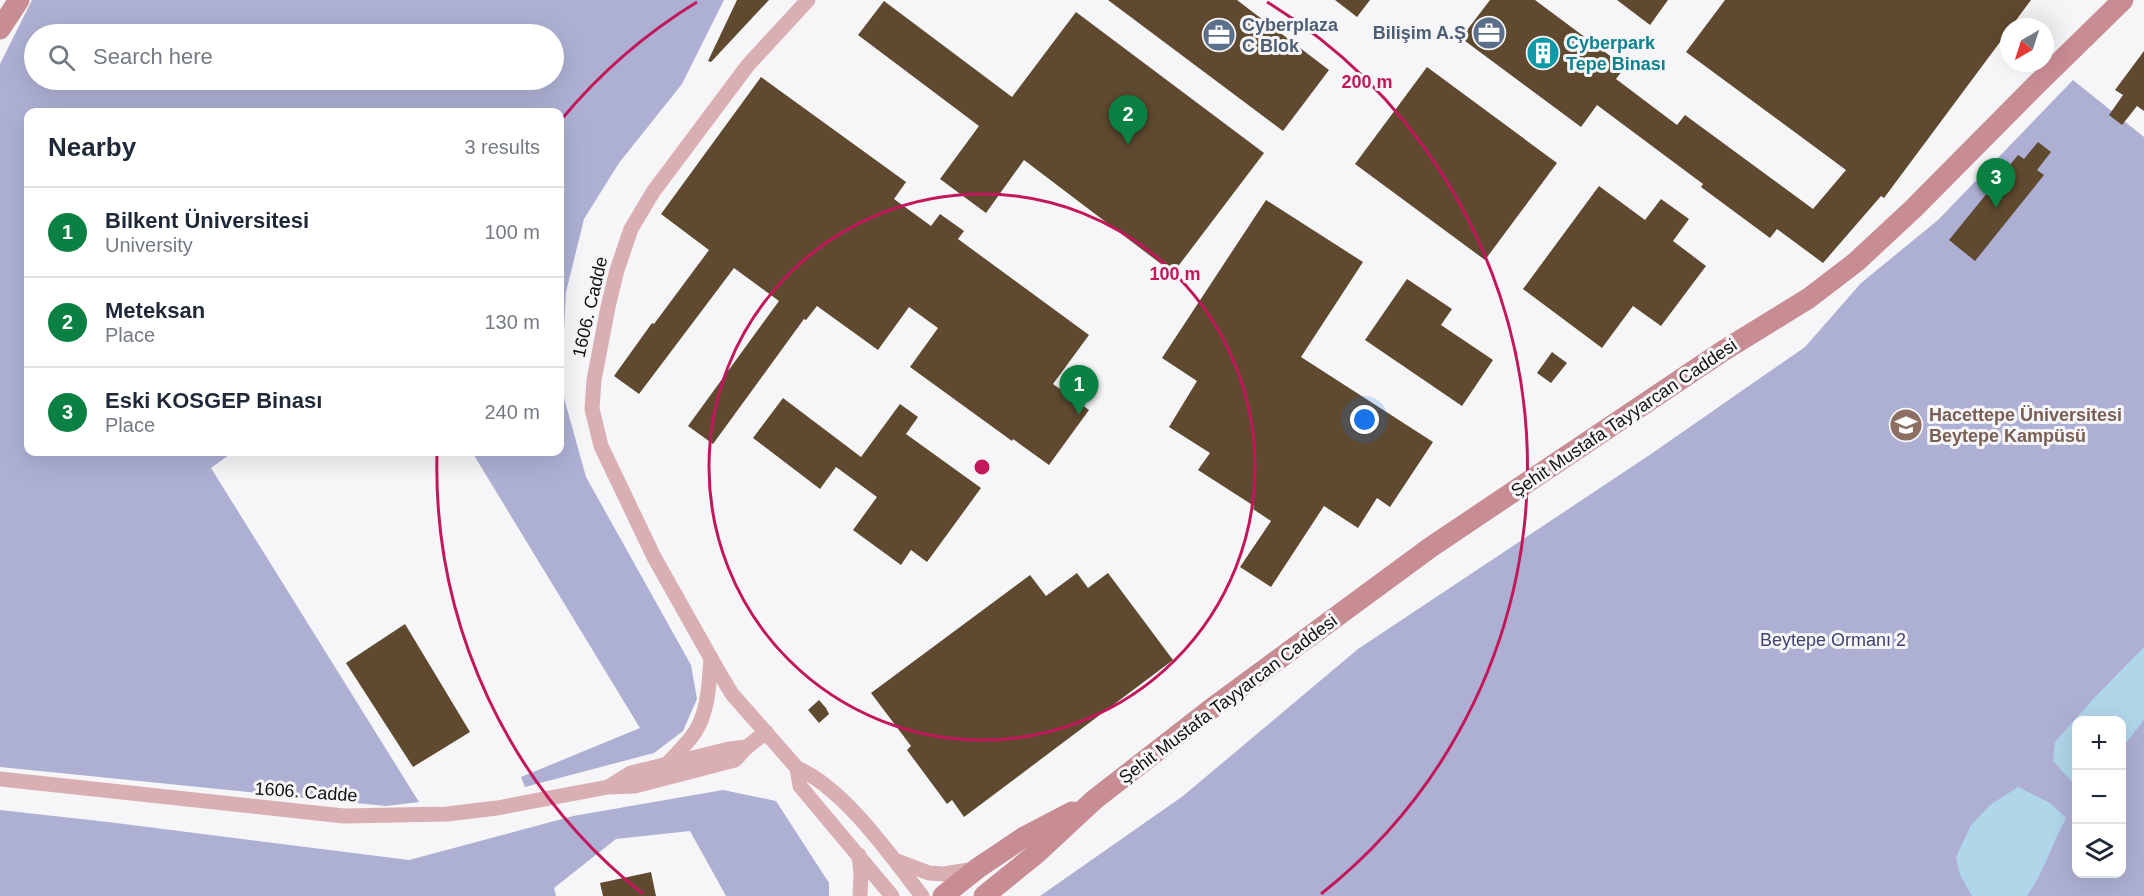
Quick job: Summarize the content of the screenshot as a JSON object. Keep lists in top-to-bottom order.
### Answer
{
  "streets": {
    "main road": ["Şehit Mustafa Tayyarcan Caddesi"],
    "street": ["1606. Cadde"]
  },
  "parks": ["Beytepe Ormanı 2"],
  "places": {
    "office": ["Bilişim A.Ş", "Cyberplaza C Blok"],
    "building": ["Cyberpark Tepe Binası"],
    "school or university": ["Hacettepe Üniversitesi Beytepe Kampüsü"]
  },
  "north": "bottom left",
  "page": {
    "search": "Search here",
    "pins": ["2", "3", "1"],
    "heading": ["Nearby", "3 results"],
    "list": [
      {
        "mark": "1",
        "name": "Bilkent Üniversitesi",
        "note": "University",
        "value": "100 m"
      },
      {
        "mark": "2",
        "name": "Meteksan",
        "note": "Place",
        "value": "130 m"
      },
      {
        "mark": "3",
        "name": "Eski KOSGEP Binası",
        "note": "Place",
        "value": "240 m"
      }
    ],
    "map_buttons": ["+", "−"]
  },
  "rings": ["200 m", "100 m"]
}
